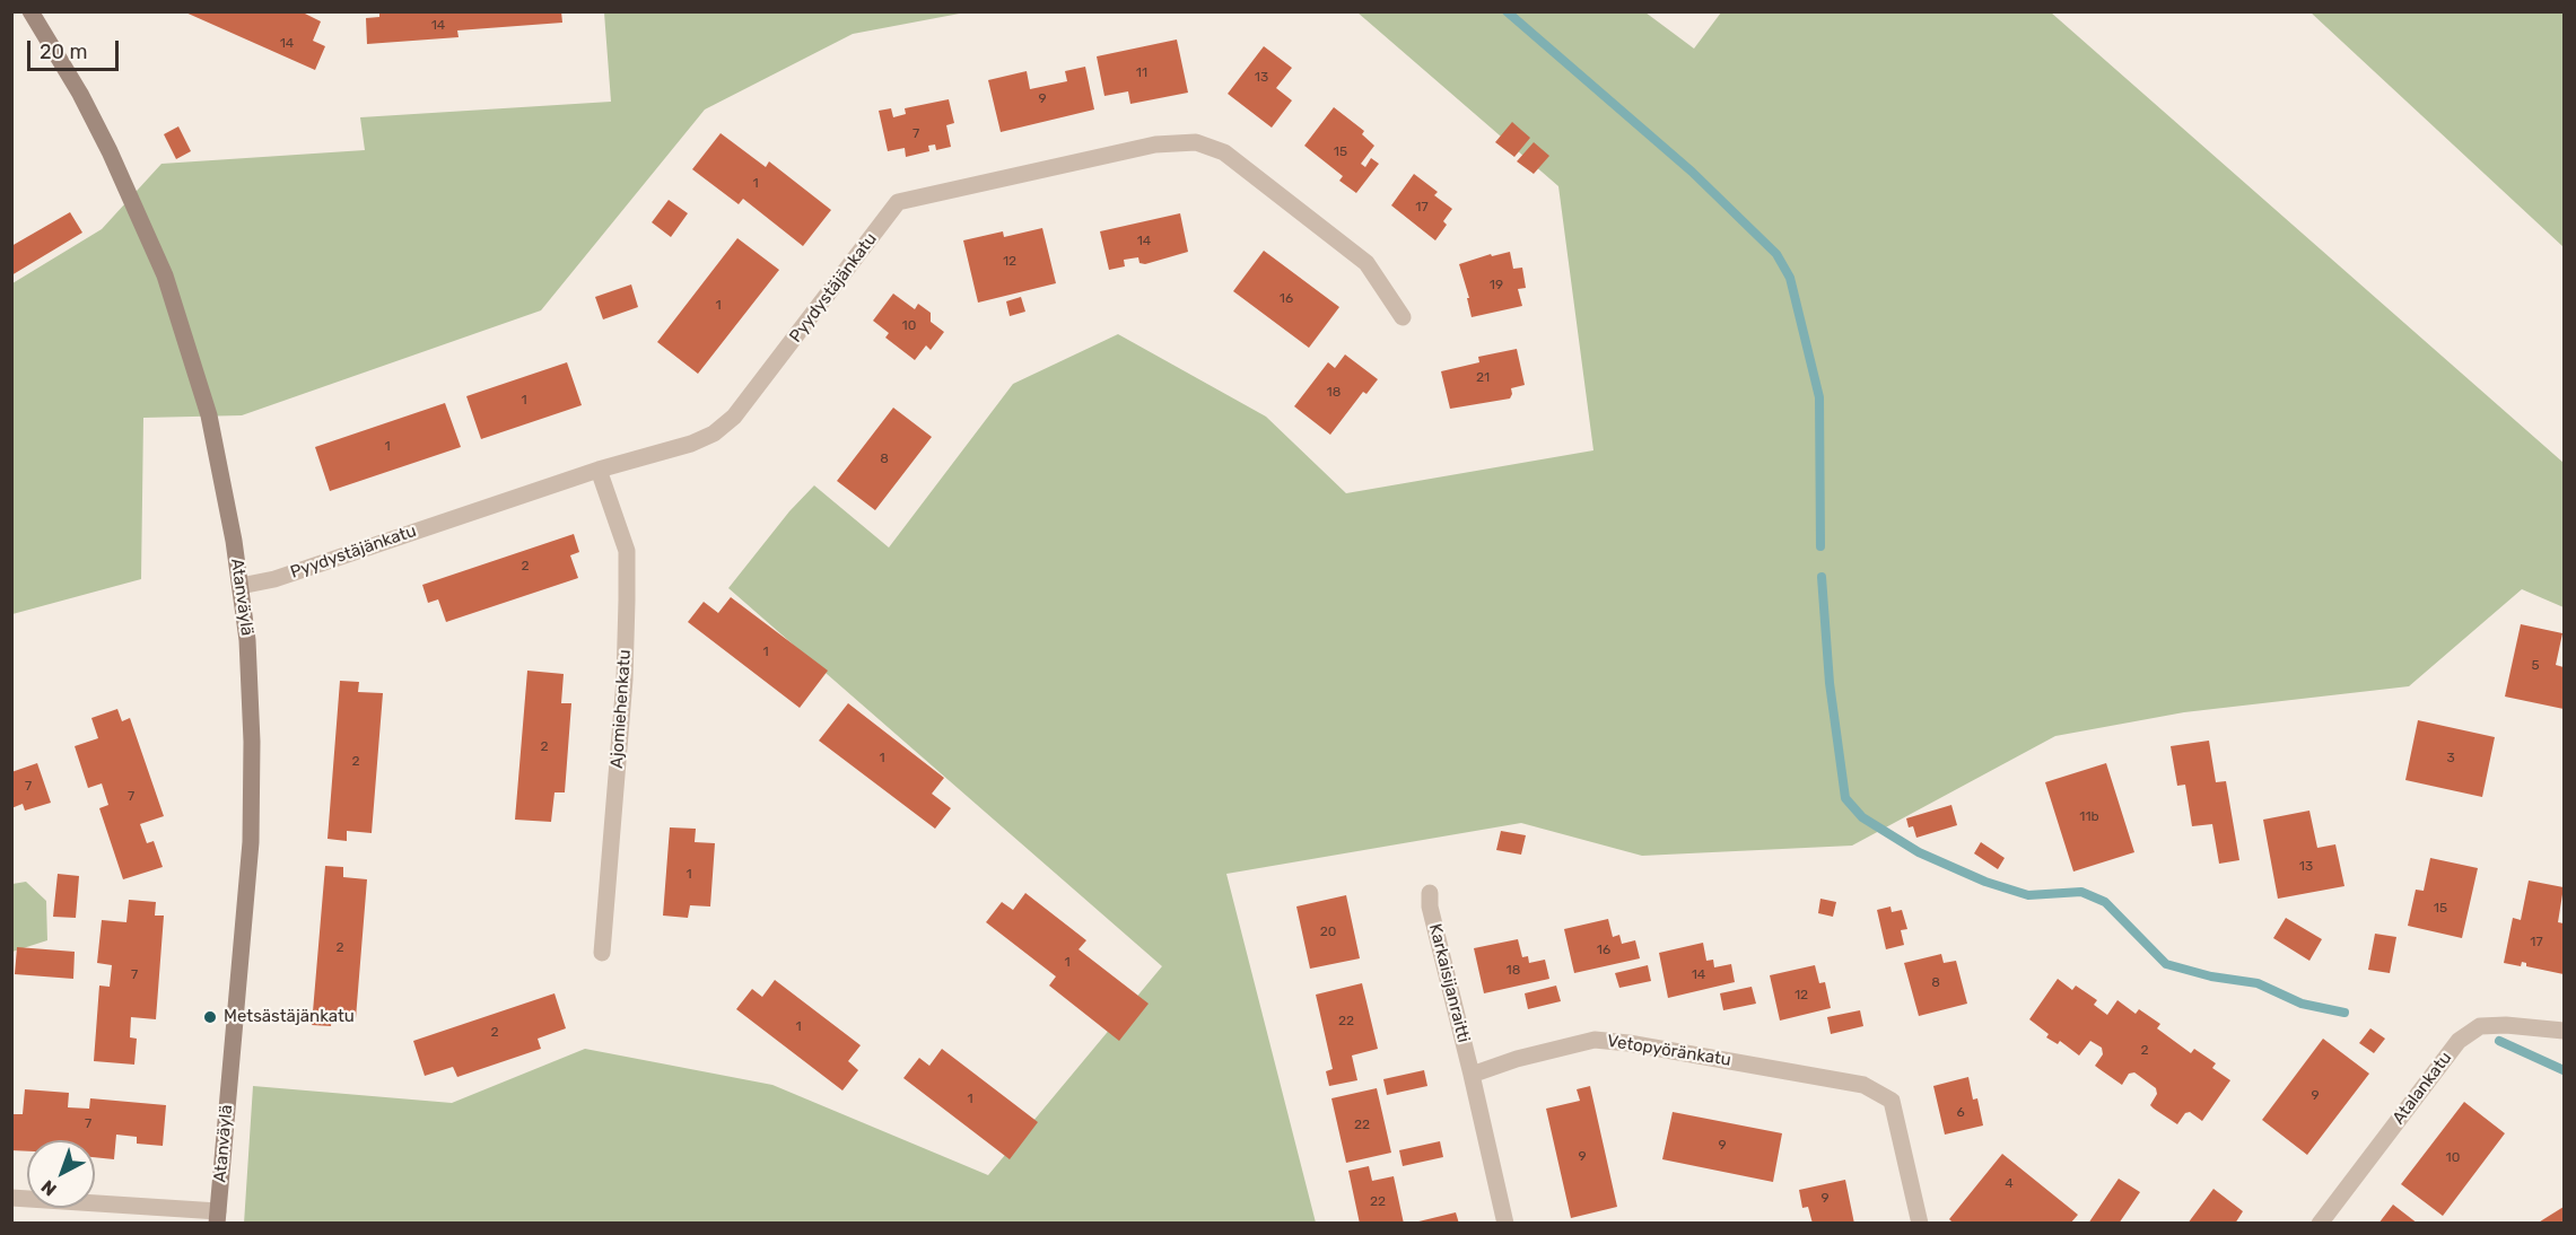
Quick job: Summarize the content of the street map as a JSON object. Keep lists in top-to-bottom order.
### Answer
{
  "streets": {
    "street": [
      "Pyydystäjänkatu",
      "Atanväylä",
      "Ajomiehenkatu",
      "Karkaisijanraitti",
      "Vetopyöränkatu",
      "Atalankatu"
    ]
  },
  "crossings": [
    ["Pyydystäjänkatu", "Atanväylä"],
    ["Pyydystäjänkatu", "Ajomiehenkatu"],
    ["Karkaisijanraitti", "Vetopyöränkatu"]
  ],
  "places": ["Metsästäjänkatu"],
  "house_numbers": [
    "14",
    "14",
    "11",
    "13",
    "9",
    "7",
    "15",
    "1",
    "17",
    "14",
    "12",
    "19",
    "16",
    "1",
    "10",
    "21",
    "18",
    "1",
    "1",
    "8",
    "2",
    "1",
    "5",
    "2",
    "1",
    "3",
    "2",
    "7",
    "7",
    "11b",
    "13",
    "1",
    "15",
    "20",
    "17",
    "2",
    "16",
    "1",
    "18",
    "7",
    "14",
    "8",
    "12",
    "22",
    "1",
    "2",
    "2",
    "9",
    "1",
    "6",
    "7",
    "22",
    "9",
    "9",
    "10",
    "4",
    "9",
    "22"
  ],
  "scale_bar": "20 m",
  "north": "bottom left"
}
